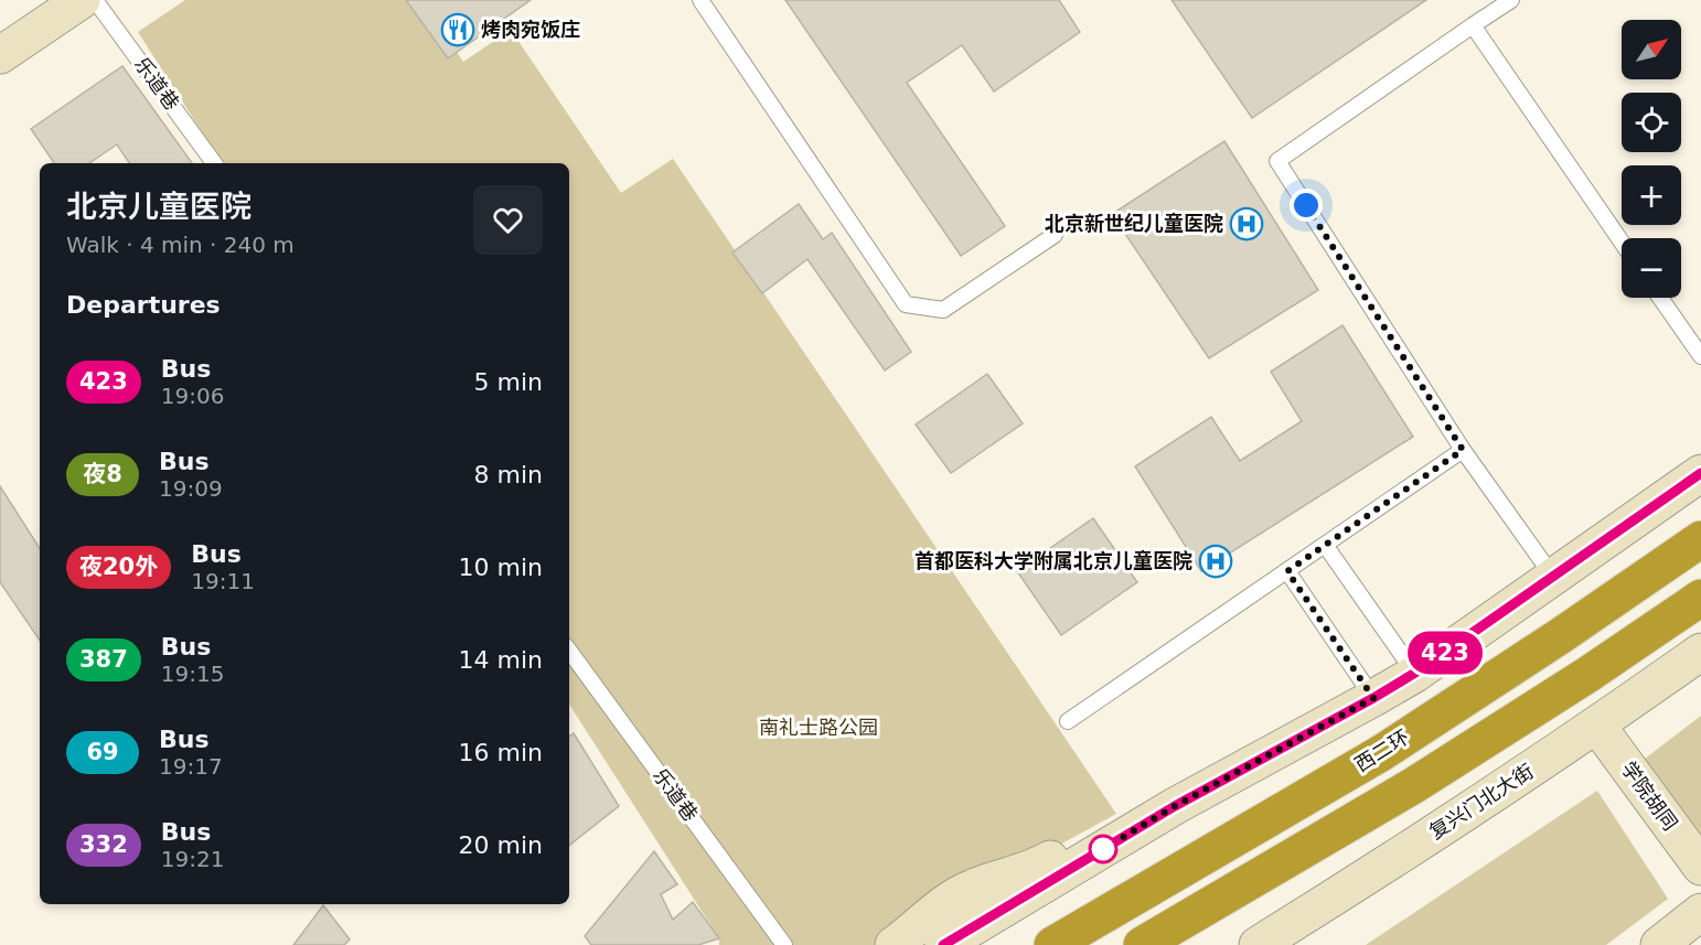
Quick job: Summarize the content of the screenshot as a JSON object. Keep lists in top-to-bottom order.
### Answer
{
  "streets": {
    "highway": ["西二环"],
    "street": ["学院胡同", "复兴门北大街"],
    "lane": ["乐道巷"]
  },
  "crossings": [
    ["学院胡同", "复兴门北大街"]
  ],
  "parks": ["南礼士路公园"],
  "places": {
    "restaurant": ["烤肉宛饭庄"],
    "hospital": ["北京新世纪儿童医院", "首都医科大学附属北京儿童医院"]
  },
  "lines": ["bus line 423"],
  "north": "top right",
  "page": {
    "on_map": "423",
    "map_buttons": ["+", "−"],
    "heading": [
      ["北京儿童医院", "Walk · 4 min · 240 m"],
      "Departures"
    ],
    "list": [
      {
        "mark": "423",
        "name": "Bus",
        "note": "19:06",
        "value": "5 min"
      },
      {
        "mark": "夜8",
        "name": "Bus",
        "note": "19:09",
        "value": "8 min"
      },
      {
        "mark": "夜20外",
        "name": "Bus",
        "note": "19:11",
        "value": "10 min"
      },
      {
        "mark": "387",
        "name": "Bus",
        "note": "19:15",
        "value": "14 min"
      },
      {
        "mark": "69",
        "name": "Bus",
        "note": "19:17",
        "value": "16 min"
      },
      {
        "mark": "332",
        "name": "Bus",
        "note": "19:21",
        "value": "20 min"
      }
    ]
  }
}
